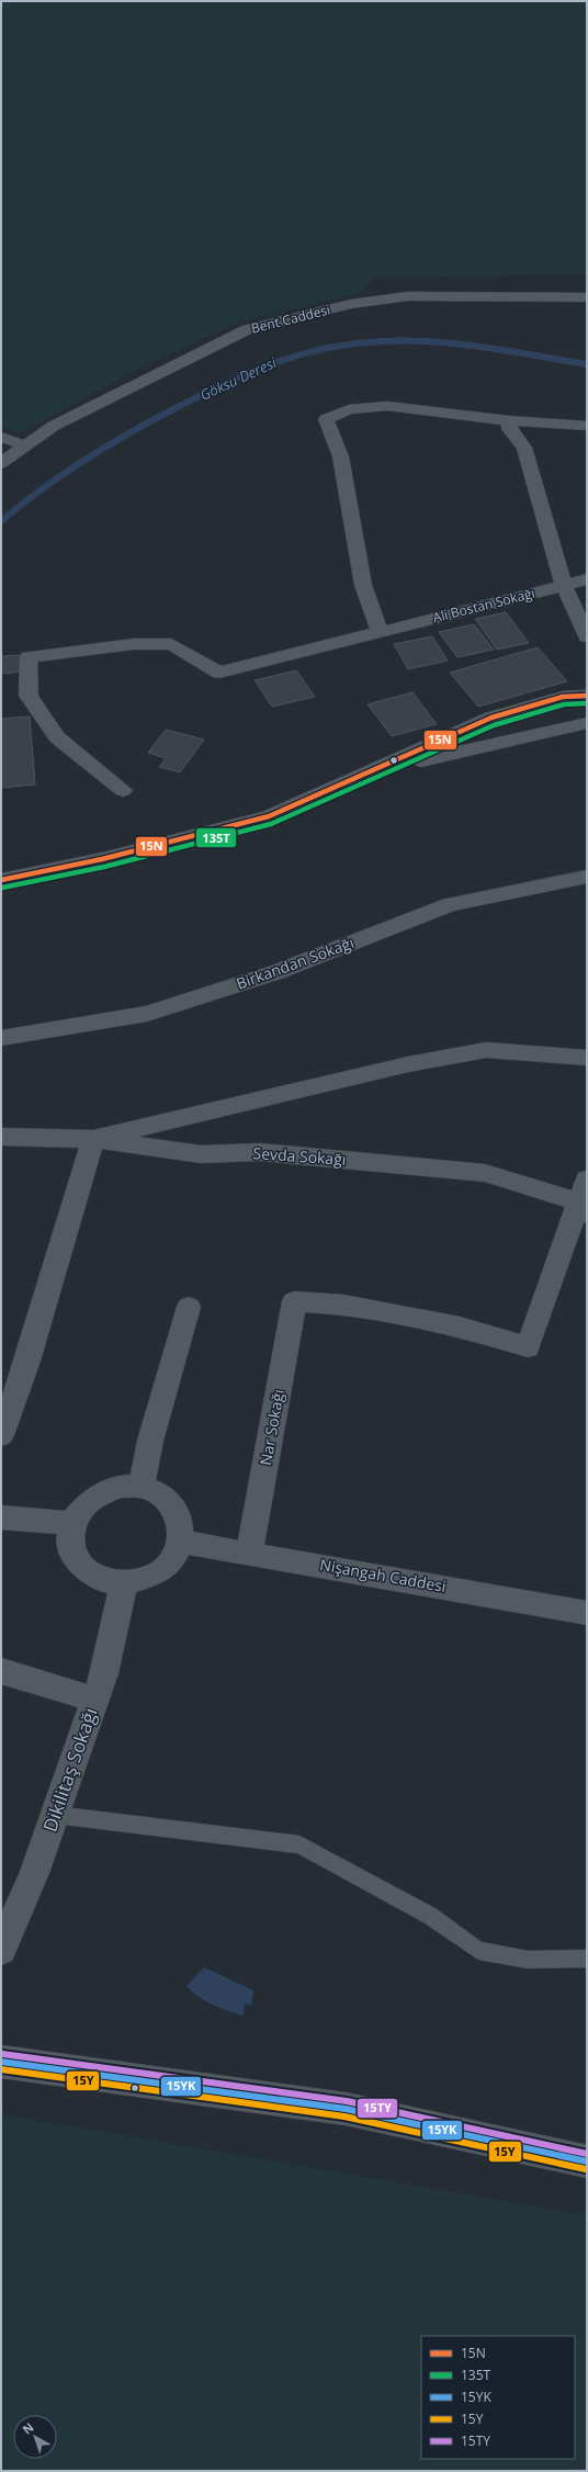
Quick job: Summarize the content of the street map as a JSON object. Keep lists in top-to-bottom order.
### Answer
{
  "streets": {
    "street": [
      "Bent Caddesi",
      "Ali Bostan Sokağı",
      "Birkandan Sokağı",
      "Sevda Sokaḡı",
      "Nar Sokağı",
      "Nişangah Caddesi",
      "Dikilitaş Sokağı"
    ]
  },
  "crossings": [
    ["Sevda Sokaḡı", "Nar Sokağı"],
    ["Nar Sokağı", "Nişangah Caddesi"],
    ["Nişangah Caddesi", "Dikilitaş Sokağı"]
  ],
  "water": ["Göksu Deresi"],
  "lines": [
    "transit line 15N",
    "transit line 135T",
    "transit line 15TY",
    "transit line 15YK",
    "transit line 15Y"
  ],
  "legend": [
    "15N",
    "135T",
    "15YK",
    "15Y",
    "15TY"
  ],
  "north": "top left"
}
